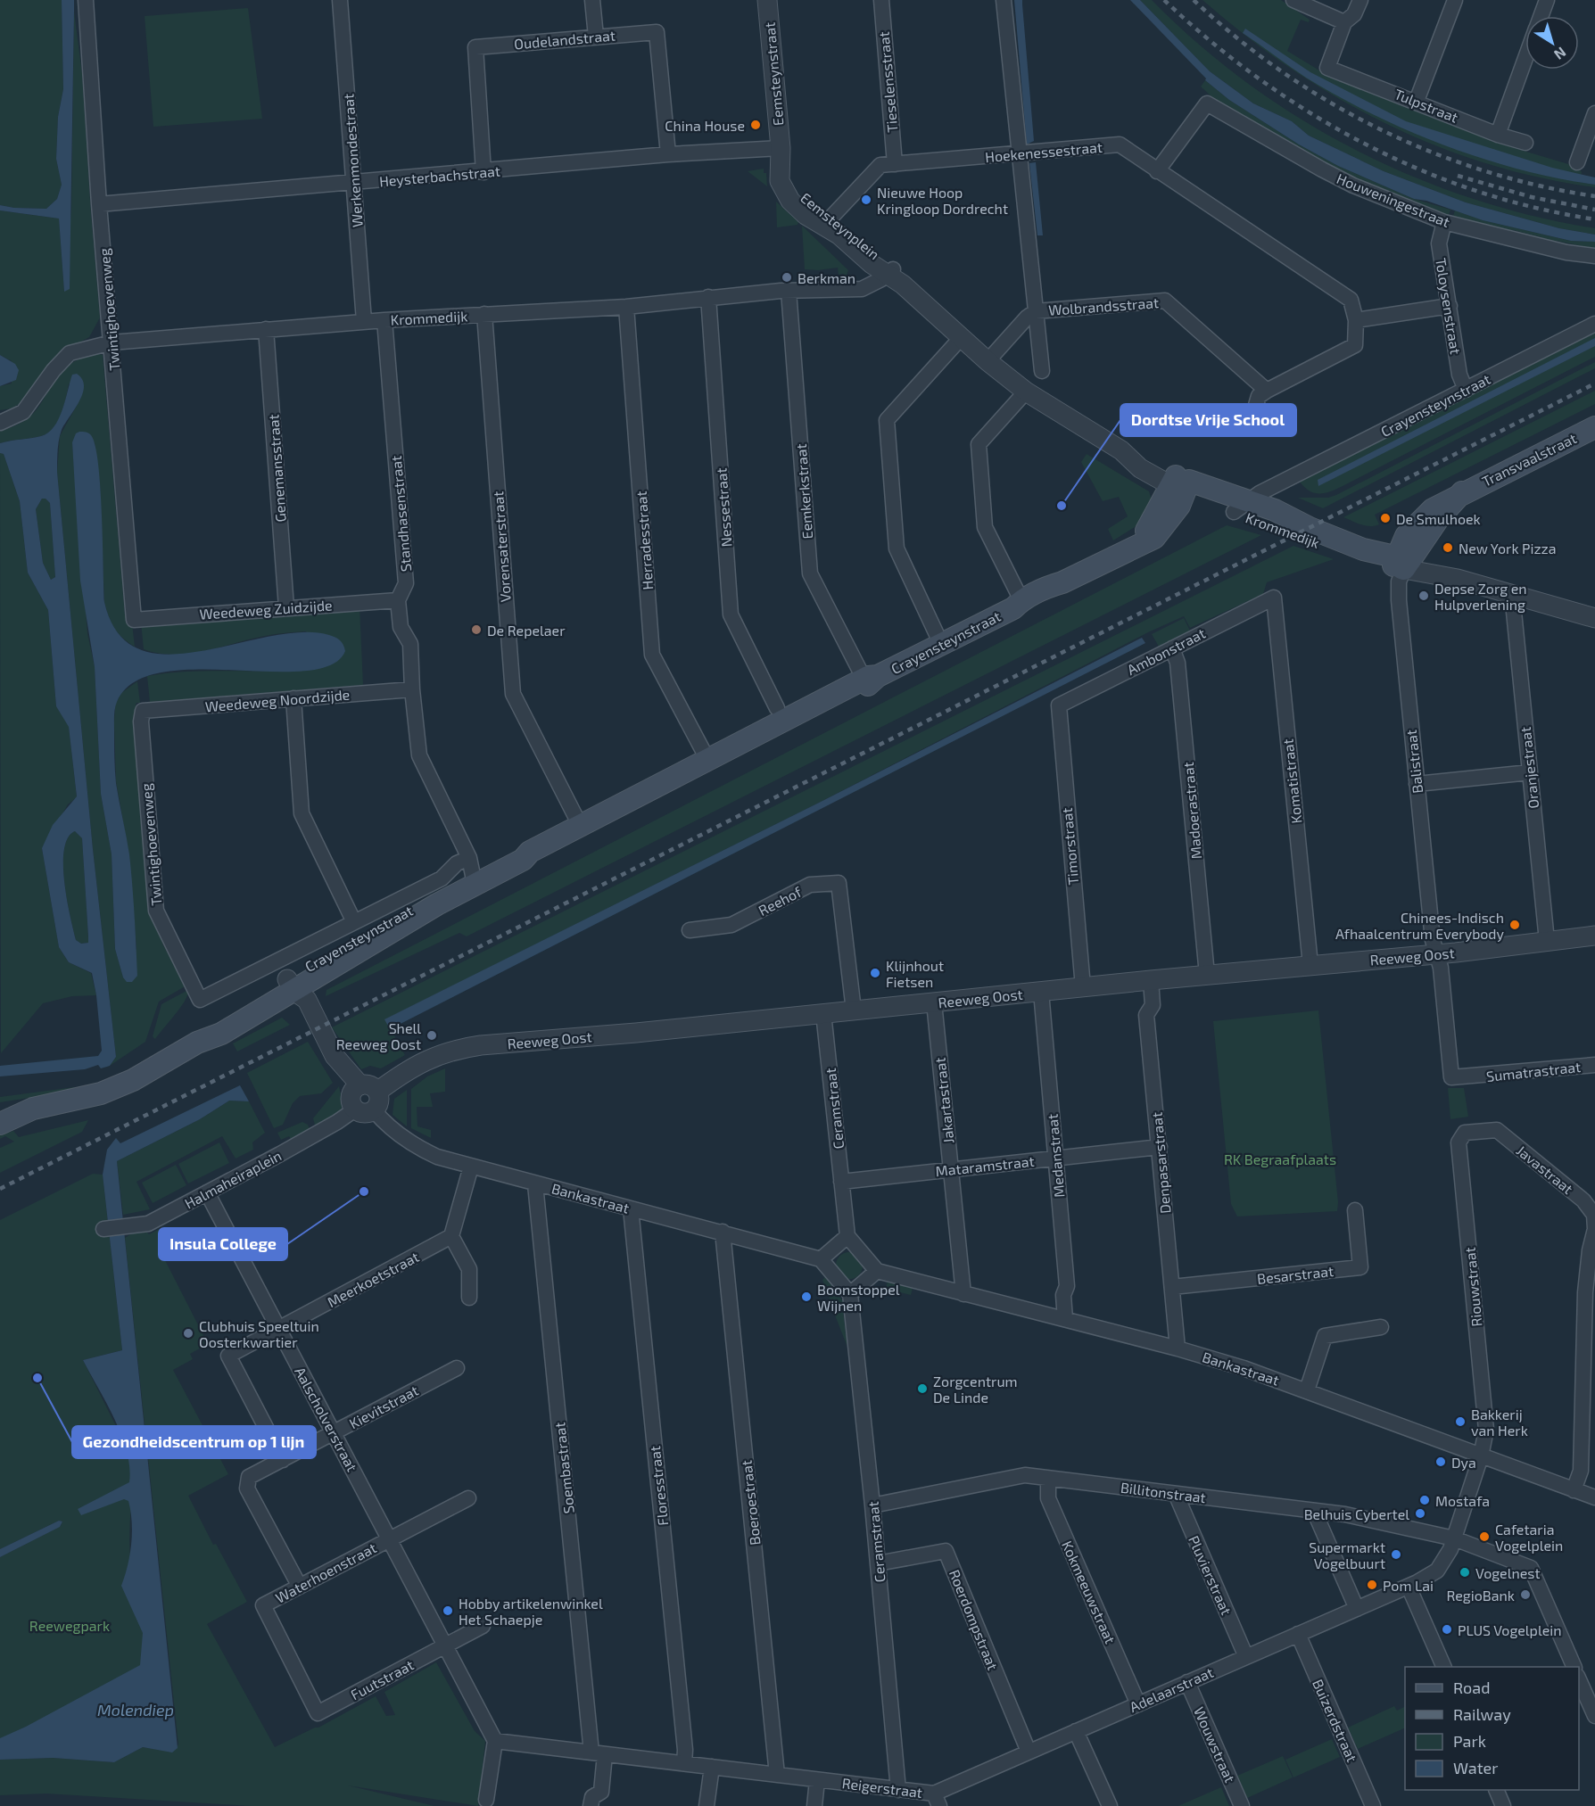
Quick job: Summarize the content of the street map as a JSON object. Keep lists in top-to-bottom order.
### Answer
{
  "streets": {
    "main road": ["Krommedijk", "Crayensteynstraat", "Transvaalstraat"],
    "street": [
      "Oudelandstraat",
      "Eemsteynstraat",
      "Tieselensstraat",
      "Tulpstraat",
      "Hoekenessestraat",
      "Werkenmondestraat",
      "Heysterbachstraat",
      "Houweningestraat",
      "Eemsteynplein",
      "Wolbrandsstraat",
      "Toloysenstraat",
      "Twintighoevenweg",
      "Genemansstraat",
      "Eemkerkstraat",
      "Nessestraat",
      "Standhasenstraat",
      "Herradesstraat",
      "Vorensaterstraat",
      "Weedeweg Zuidzijde",
      "Ambonstraat",
      "Weedeweg Noordzijde",
      "Balistraat",
      "Oranjestraat",
      "Komatistraat",
      "Madoerastraat",
      "Timorstraat",
      "Reehof",
      "Reeweg Oost",
      "Sumatrastraat",
      "Jakartastraat",
      "Ceramstraat",
      "Medanstraat",
      "Denpasarstraat",
      "Mataramstraat",
      "Javastraat",
      "Halmaheiraplein",
      "Bankastraat",
      "Besarstraat",
      "Meerkoetstraat",
      "Riouwstraat",
      "Kievitstraat",
      "Aalscholverstraat",
      "Soembastraat",
      "Floresstraat",
      "Billitonstraat",
      "Boeroestraat",
      "Waterhoenstraat",
      "Pluvierstraat",
      "Kokmeeuwstraat",
      "Roerdompstraat",
      "Fuutstraat",
      "Adelaarstraat",
      "Buizerdstraat",
      "Wouwstraat",
      "Reigerstraat"
    ]
  },
  "crossings": [
    ["Oudelandstraat", "Heysterbachstraat"],
    ["Eemsteynstraat", "Heysterbachstraat"],
    ["Eemsteynstraat", "Eemsteynplein"],
    ["Tieselensstraat", "Hoekenessestraat"],
    ["Hoekenessestraat", "Houweningestraat"],
    ["Hoekenessestraat", "Eemsteynplein"],
    ["Werkenmondestraat", "Heysterbachstraat"],
    ["Werkenmondestraat", "Krommedijk"],
    ["Heysterbachstraat", "Eemsteynplein"],
    ["Heysterbachstraat", "Twintighoevenweg"],
    ["Houweningestraat", "Toloysenstraat"],
    ["Eemsteynplein", "Krommedijk"],
    ["Toloysenstraat", "Crayensteynstraat"],
    ["Twintighoevenweg", "Krommedijk"],
    ["Twintighoevenweg", "Crayensteynstraat"],
    ["Twintighoevenweg", "Weedeweg Zuidzijde"],
    ["Twintighoevenweg", "Weedeweg Noordzijde"],
    ["Krommedijk", "Crayensteynstraat"],
    ["Krommedijk", "Transvaalstraat"],
    ["Krommedijk", "Genemansstraat"],
    ["Krommedijk", "Eemkerkstraat"],
    ["Krommedijk", "Nessestraat"],
    ["Krommedijk", "Standhasenstraat"],
    ["Krommedijk", "Herradesstraat"],
    ["Krommedijk", "Vorensaterstraat"],
    ["Krommedijk", "Balistraat"],
    ["Krommedijk", "Oranjestraat"],
    ["Crayensteynstraat", "Eemkerkstraat"],
    ["Crayensteynstraat", "Standhasenstraat"],
    ["Crayensteynstraat", "Herradesstraat"],
    ["Crayensteynstraat", "Vorensaterstraat"],
    ["Transvaalstraat", "Balistraat"],
    ["Genemansstraat", "Weedeweg Zuidzijde"],
    ["Standhasenstraat", "Weedeweg Zuidzijde"],
    ["Standhasenstraat", "Weedeweg Noordzijde"],
    ["Ambonstraat", "Komatistraat"],
    ["Ambonstraat", "Madoerastraat"],
    ["Ambonstraat", "Timorstraat"],
    ["Balistraat", "Reeweg Oost"],
    ["Balistraat", "Sumatrastraat"],
    ["Oranjestraat", "Reeweg Oost"],
    ["Komatistraat", "Reeweg Oost"],
    ["Madoerastraat", "Reeweg Oost"],
    ["Timorstraat", "Reeweg Oost"],
    ["Reehof", "Reeweg Oost"],
    ["Reeweg Oost", "Sumatrastraat"],
    ["Reeweg Oost", "Jakartastraat"],
    ["Reeweg Oost", "Ceramstraat"],
    ["Reeweg Oost", "Medanstraat"],
    ["Reeweg Oost", "Denpasarstraat"],
    ["Reeweg Oost", "Halmaheiraplein"],
    ["Reeweg Oost", "Bankastraat"],
    ["Jakartastraat", "Mataramstraat"],
    ["Jakartastraat", "Bankastraat"],
    ["Ceramstraat", "Mataramstraat"],
    ["Ceramstraat", "Billitonstraat"],
    ["Ceramstraat", "Roerdompstraat"],
    ["Ceramstraat", "Reigerstraat"],
    ["Medanstraat", "Mataramstraat"],
    ["Medanstraat", "Bankastraat"],
    ["Denpasarstraat", "Mataramstraat"],
    ["Denpasarstraat", "Bankastraat"],
    ["Denpasarstraat", "Besarstraat"],
    ["Javastraat", "Riouwstraat"],
    ["Halmaheiraplein", "Bankastraat"],
    ["Halmaheiraplein", "Aalscholverstraat"],
    ["Bankastraat", "Riouwstraat"],
    ["Bankastraat", "Soembastraat"],
    ["Bankastraat", "Floresstraat"],
    ["Bankastraat", "Boeroestraat"],
    ["Meerkoetstraat", "Kievitstraat"],
    ["Meerkoetstraat", "Aalscholverstraat"],
    ["Riouwstraat", "Billitonstraat"],
    ["Riouwstraat", "Adelaarstraat"],
    ["Kievitstraat", "Aalscholverstraat"],
    ["Kievitstraat", "Waterhoenstraat"],
    ["Aalscholverstraat", "Waterhoenstraat"],
    ["Aalscholverstraat", "Fuutstraat"],
    ["Aalscholverstraat", "Reigerstraat"],
    ["Soembastraat", "Reigerstraat"],
    ["Floresstraat", "Reigerstraat"],
    ["Billitonstraat", "Pluvierstraat"],
    ["Billitonstraat", "Kokmeeuwstraat"],
    ["Billitonstraat", "Adelaarstraat"],
    ["Boeroestraat", "Reigerstraat"],
    ["Waterhoenstraat", "Fuutstraat"],
    ["Pluvierstraat", "Adelaarstraat"],
    ["Kokmeeuwstraat", "Adelaarstraat"],
    ["Roerdompstraat", "Adelaarstraat"],
    ["Adelaarstraat", "Buizerdstraat"],
    ["Adelaarstraat", "Wouwstraat"],
    ["Adelaarstraat", "Reigerstraat"]
  ],
  "water": ["Molendiep"],
  "parks": ["RK Begraafplaats", "Reewegpark"],
  "places": [
    "China House",
    "Nieuwe Hoop Kringloop Dordrecht",
    "Berkman",
    "Dordtse Vrije School",
    "De Smulhoek",
    "New York Pizza",
    "Depse Zorg en Hulpverlening",
    "De Repelaer",
    "Chinees-Indisch Afhaalcentrum Everybody",
    "Klijnhout Fietsen",
    "Shell Reeweg Oost",
    "Insula College",
    "Boonstoppel Wijnen",
    "Clubhuis Speeltuin Oosterkwartier",
    "Gezondheidscentrum op 1 lijn",
    "Zorgcentrum De Linde",
    "Bakkerij van Herk",
    "Dya",
    "Mostafa",
    "Belhuis Cybertel",
    "Cafetaria Vogelplein",
    "Supermarkt Vogelbuurt",
    "Vogelnest",
    "Pom Lai",
    "RegioBank",
    "Hobby artikelenwinkel Het Schaepje",
    "PLUS Vogelplein"
  ],
  "legend": [
    "Road",
    "Railway",
    "Park",
    "Water"
  ],
  "north": "bottom right"
}
